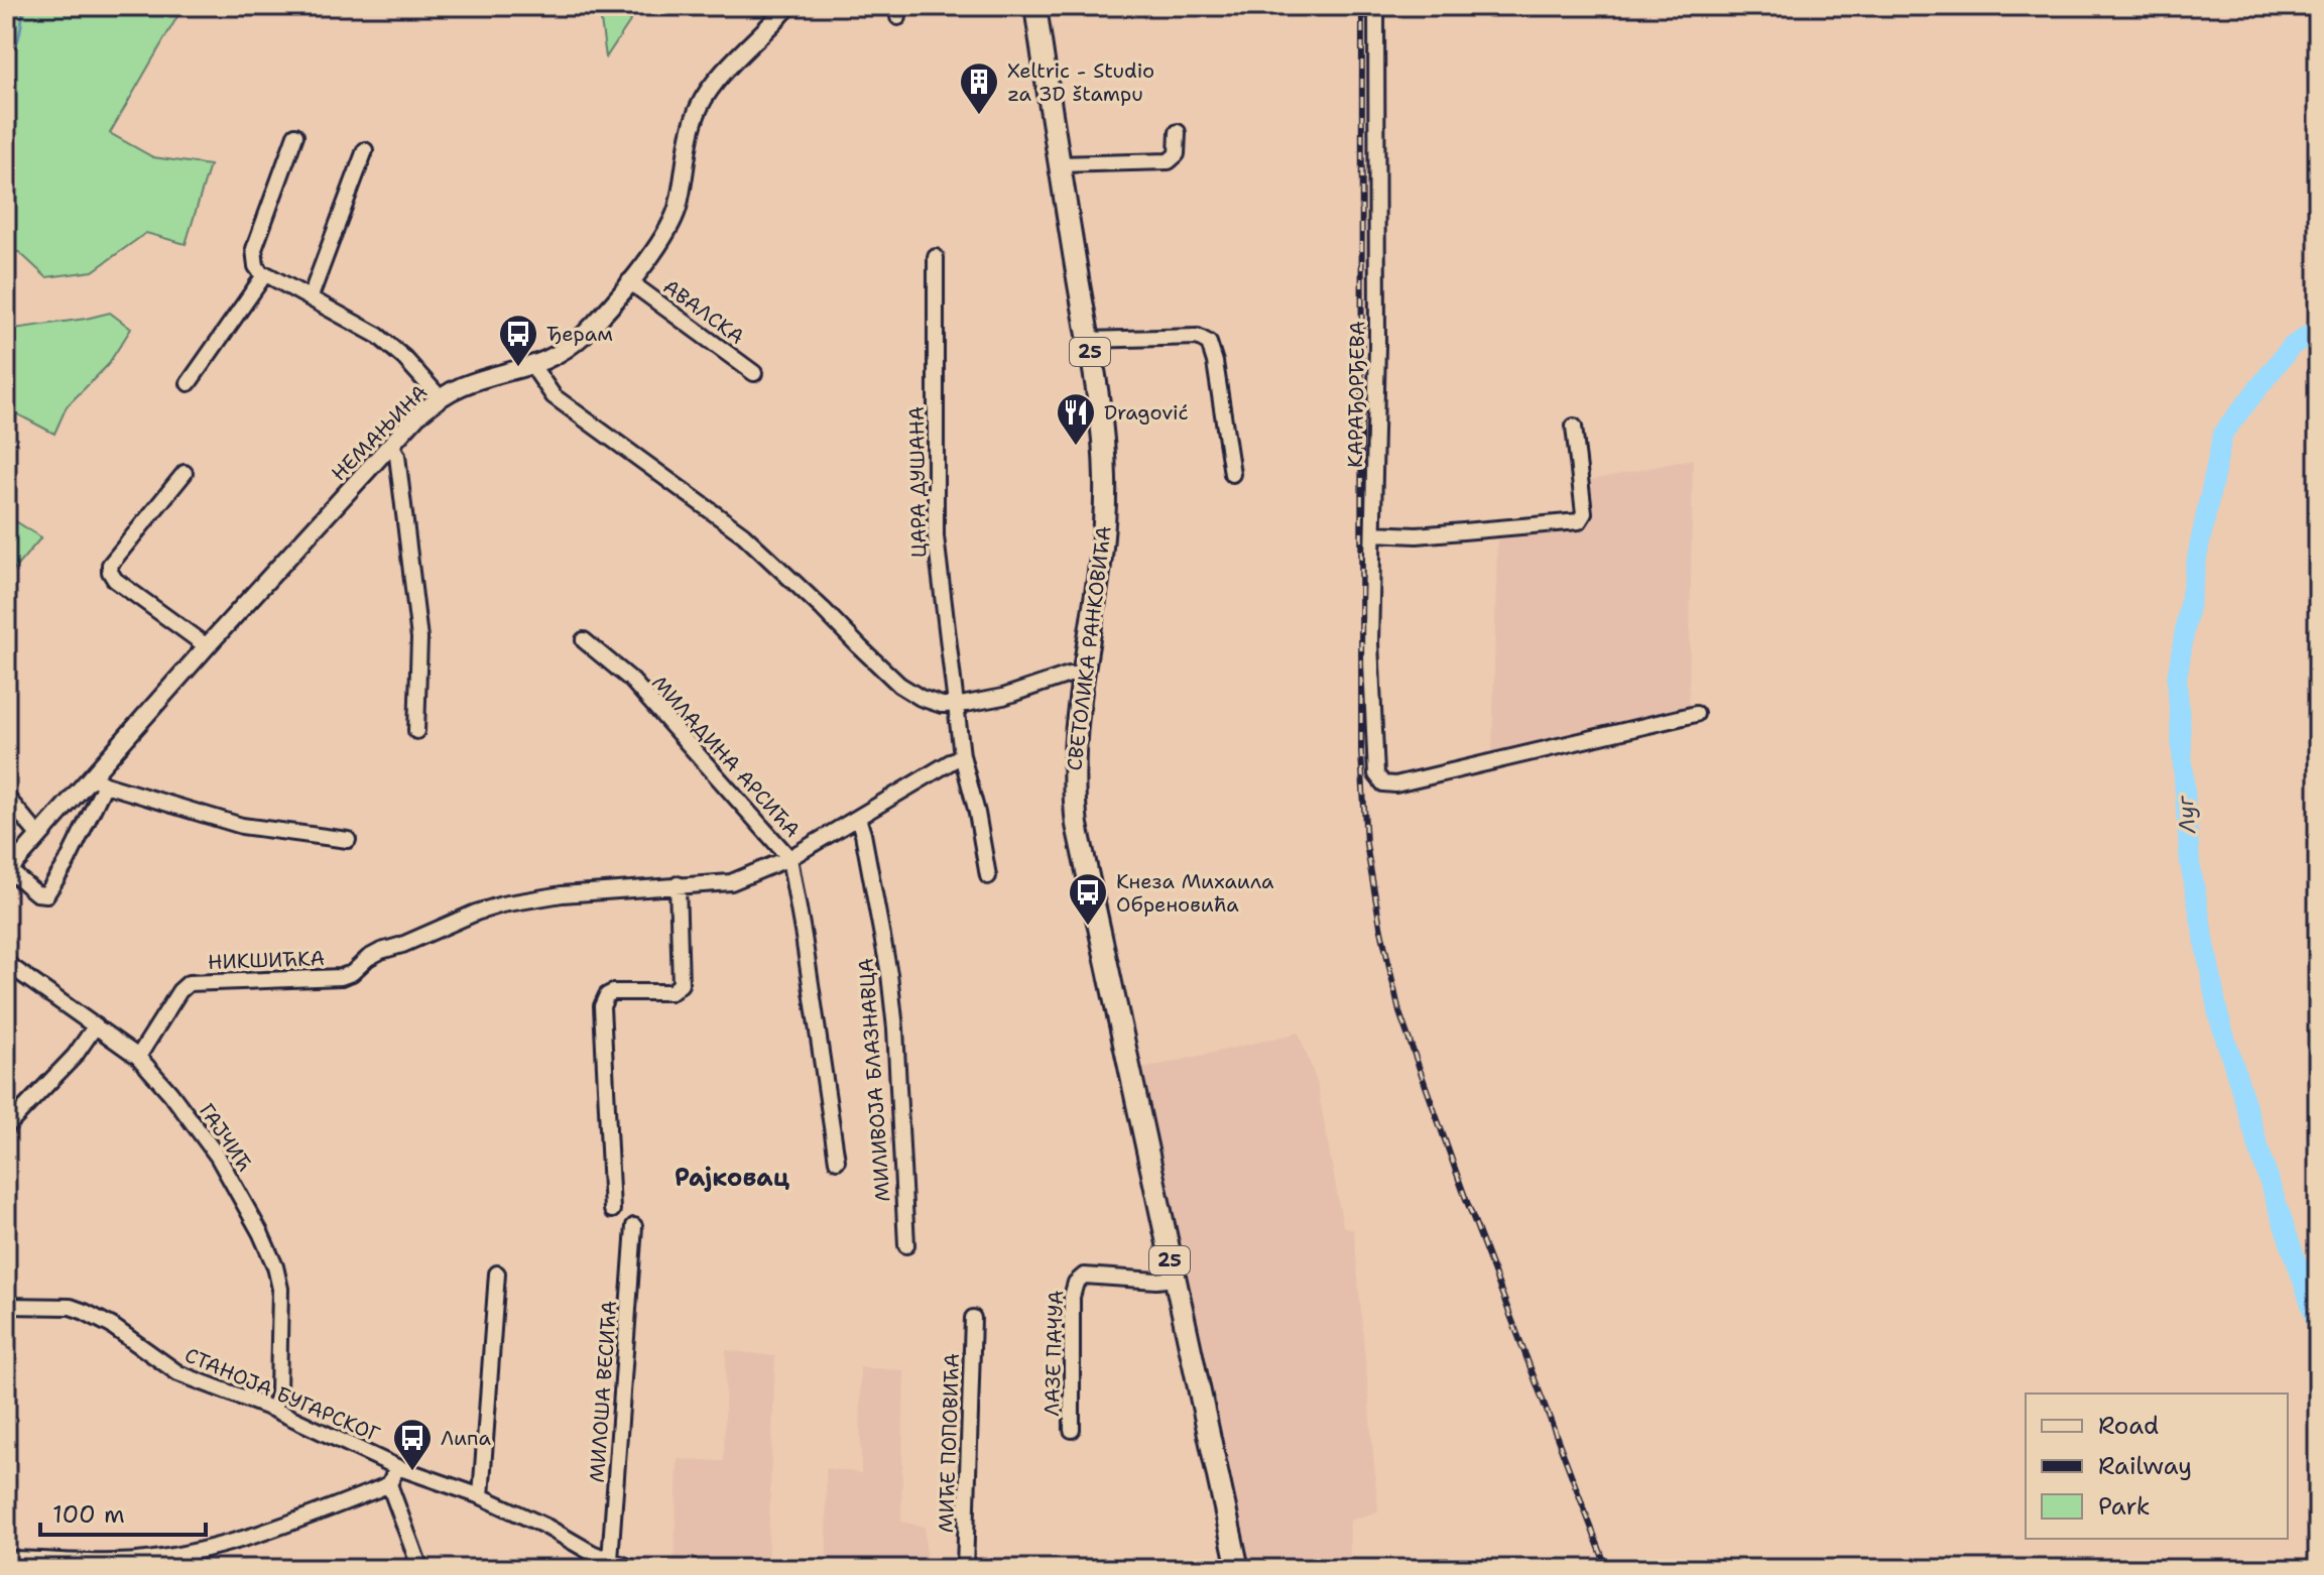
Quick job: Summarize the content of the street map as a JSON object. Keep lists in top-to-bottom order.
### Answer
{
  "streets": {
    "main road": ["25", "СВЕТОЛИКА РАНКОВИЋА"],
    "street": [
      "АВАЛСКА",
      "КАРАЂОРЂЕВА",
      "НЕМАЊИНА",
      "ЦАРА ДУШАНА",
      "МИЛАДИНА АРСИЋА",
      "НИКШИЋКА",
      "МИЛИВОЈА БЛАЗНАВЦА",
      "ГАЈЧИЋ",
      "ЛАЗЕ ПАЧУА",
      "МИЛОША ВЕСИЋА",
      "СТАНОЈА БУГАРСКОГ",
      "МИЋЕ ПОПОВИЋА"
    ]
  },
  "crossings": [
    ["АВАЛСКА", "НЕМАЊИНА"],
    ["СВЕТОЛИКА РАНКОВИЋА", "ЛАЗЕ ПАЧУА"],
    ["НИКШИЋКА", "ГАЈЧИЋ"],
    ["ГАЈЧИЋ", "СТАНОЈА БУГАРСКОГ"],
    ["МИЛОША ВЕСИЋА", "СТАНОЈА БУГАРСКОГ"]
  ],
  "districts": ["Рајковац"],
  "water": ["Луг"],
  "places": {
    "building": ["Xeltric - Studio za 3D štampu"],
    "bus stop": ["Ђерам", "Кнеза Михаила Обреновића", "Липа"],
    "restaurant": ["Dragović"]
  },
  "legend": ["Road", "Railway", "Park"],
  "scale_bar": "100 m"
}
